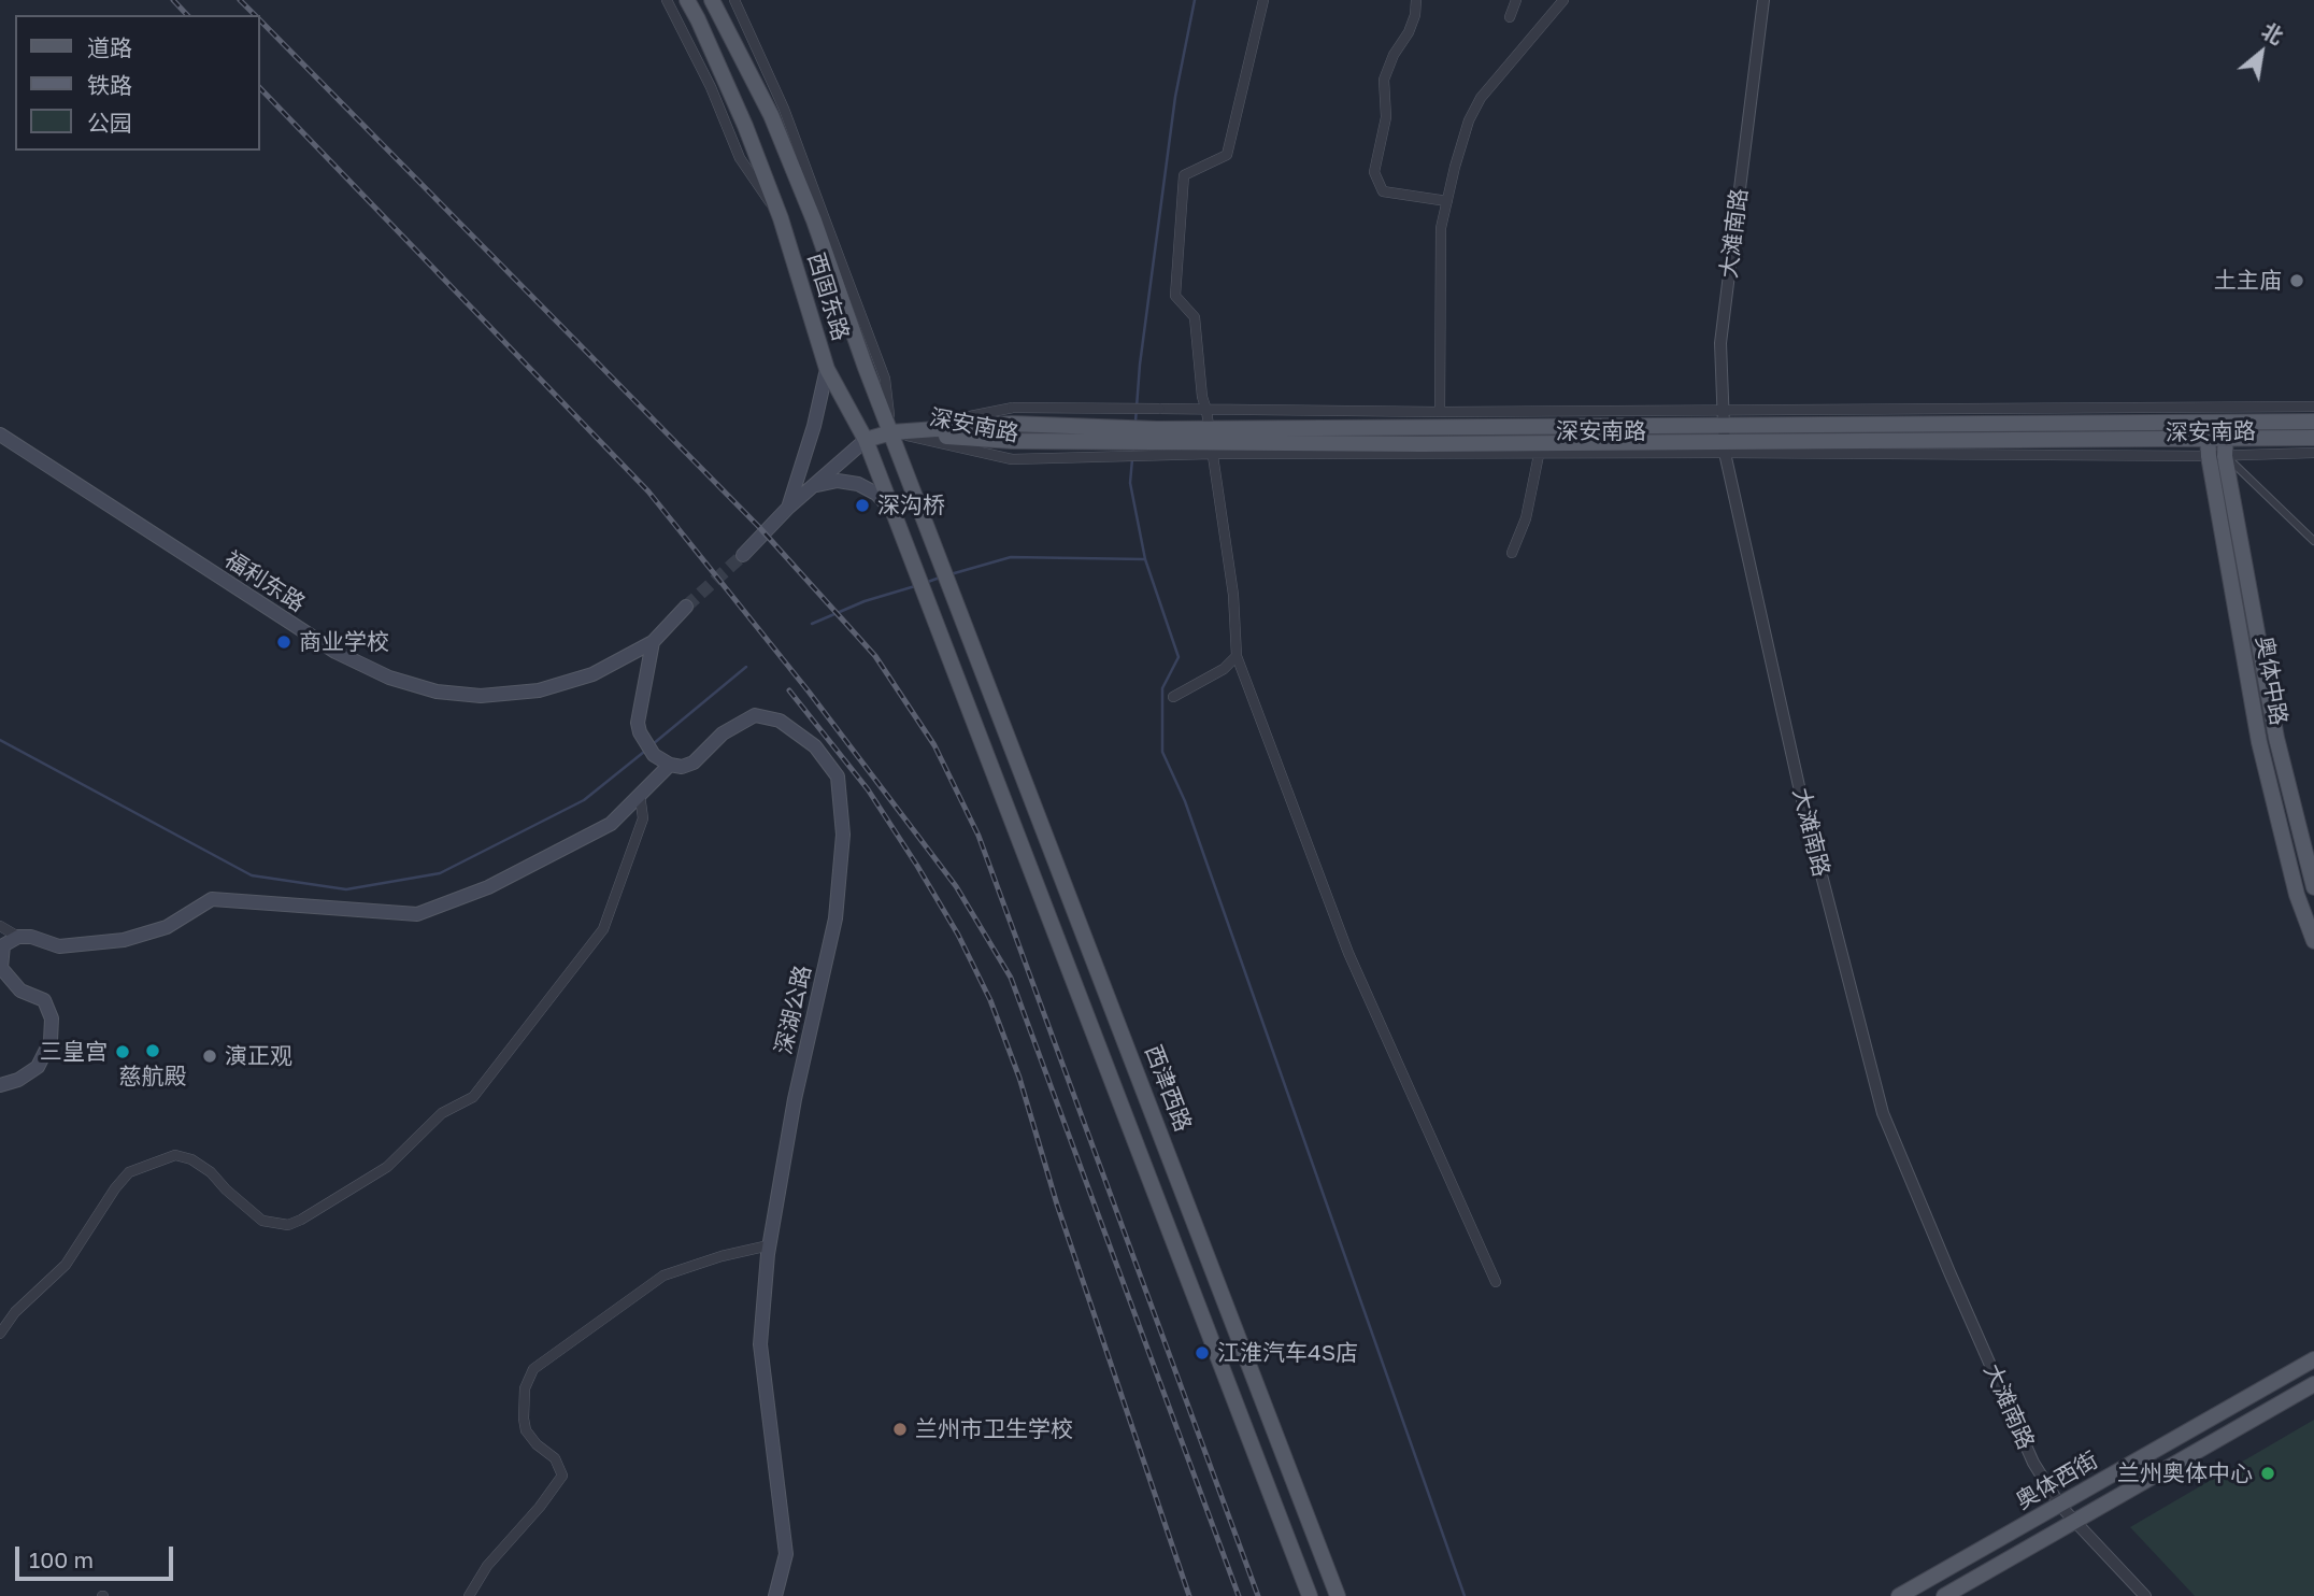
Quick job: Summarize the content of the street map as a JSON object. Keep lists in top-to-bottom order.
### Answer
{
  "streets": {
    "main road": [
      "西固东路",
      "深安南路",
      "福利东路",
      "奥体中路",
      "深湖公路",
      "西津西路",
      "奥体西街"
    ],
    "street": ["大滩南路"]
  },
  "crossings": [
    ["大滩南路", "深安南路"],
    ["大滩南路", "奥体西街"],
    ["西固东路", "深安南路"],
    ["西固东路", "西津西路"],
    ["深安南路", "奥体中路"]
  ],
  "places": [
    "土主庙",
    "深沟桥",
    "商业学校",
    "慈航殿",
    "三皇宫",
    "演正观",
    "江淮汽车4S店",
    "兰州市卫生学校",
    "兰州奥体中心"
  ],
  "legend": ["道路", "铁路", "公园"],
  "scale_bar": "100 m",
  "north": "top right"
}
